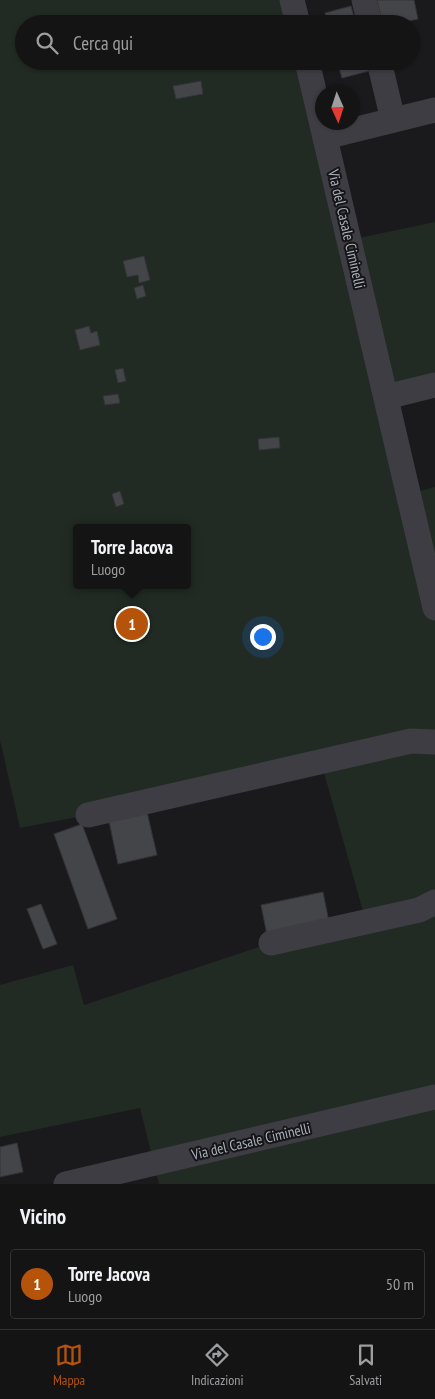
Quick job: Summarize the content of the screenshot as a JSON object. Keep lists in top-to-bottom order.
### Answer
{
  "streets": {
    "street": ["Via del Casale Ciminelli"]
  },
  "north": "bottom",
  "page": {
    "search": "Cerca qui",
    "popup": ["Torre Jacova", "Luogo"],
    "pins": "1",
    "heading": "Vicino",
    "list": [
      {
        "mark": "1",
        "name": "Torre Jacova",
        "note": "Luogo",
        "value": "50 m"
      }
    ],
    "nav": ["Mappa", "Indicazioni", "Salvati"]
  }
}
